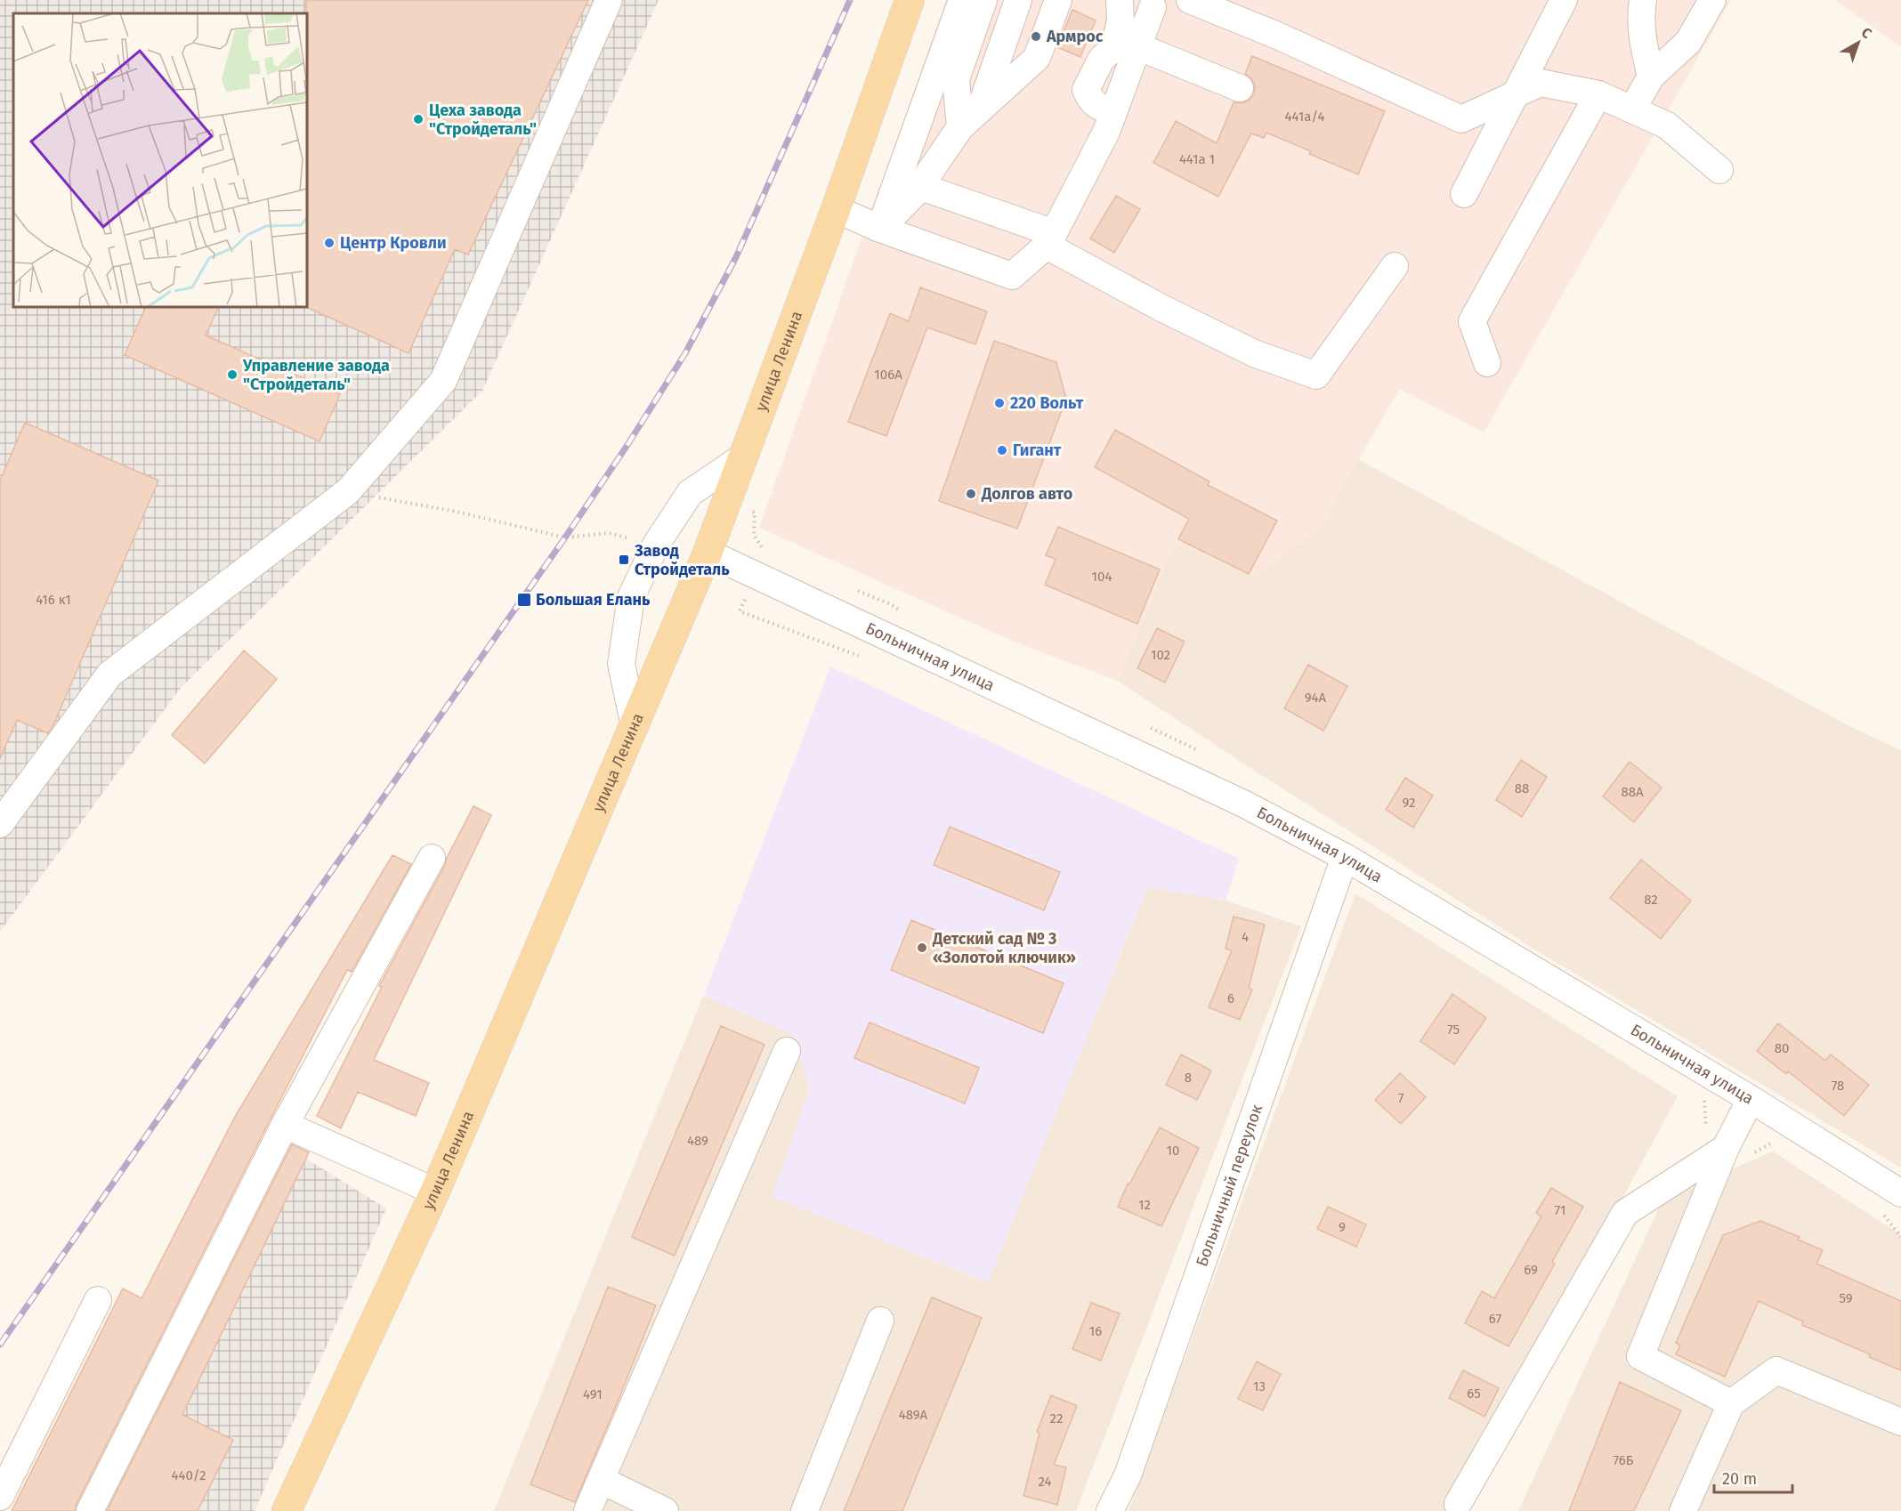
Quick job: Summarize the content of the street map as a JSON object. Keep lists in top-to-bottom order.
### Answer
{
  "streets": {
    "main road": ["улица Ленина"],
    "street": ["Больничная улица", "Больничный переулок"]
  },
  "crossings": [
    ["улица Ленина", "Больничная улица"],
    ["Больничная улица", "Больничный переулок"]
  ],
  "places": {
    "other": [
      "Армрос",
      "Цеха завода \"Стройдеталь\"",
      "Центр Кровли",
      "Управление завода \"Стройдеталь\"",
      "220 Вольт",
      "Гигант",
      "Долгов авто",
      "Детский сад № 3 «Золотой ключик»"
    ],
    "transit": ["Завод Стройдеталь", "Большая Елань"]
  },
  "house_numbers": [
    "441а/4",
    "441а 1",
    "106А",
    "104",
    "416 к1",
    "102",
    "94А",
    "88",
    "88А",
    "92",
    "82",
    "4",
    "6",
    "75",
    "80",
    "8",
    "78",
    "7",
    "489",
    "10",
    "12",
    "71",
    "9",
    "69",
    "59",
    "67",
    "16",
    "13",
    "65",
    "491",
    "489А",
    "22",
    "76Б",
    "440/2",
    "24"
  ],
  "scale_bar": "20 m",
  "north": "top right"
}
